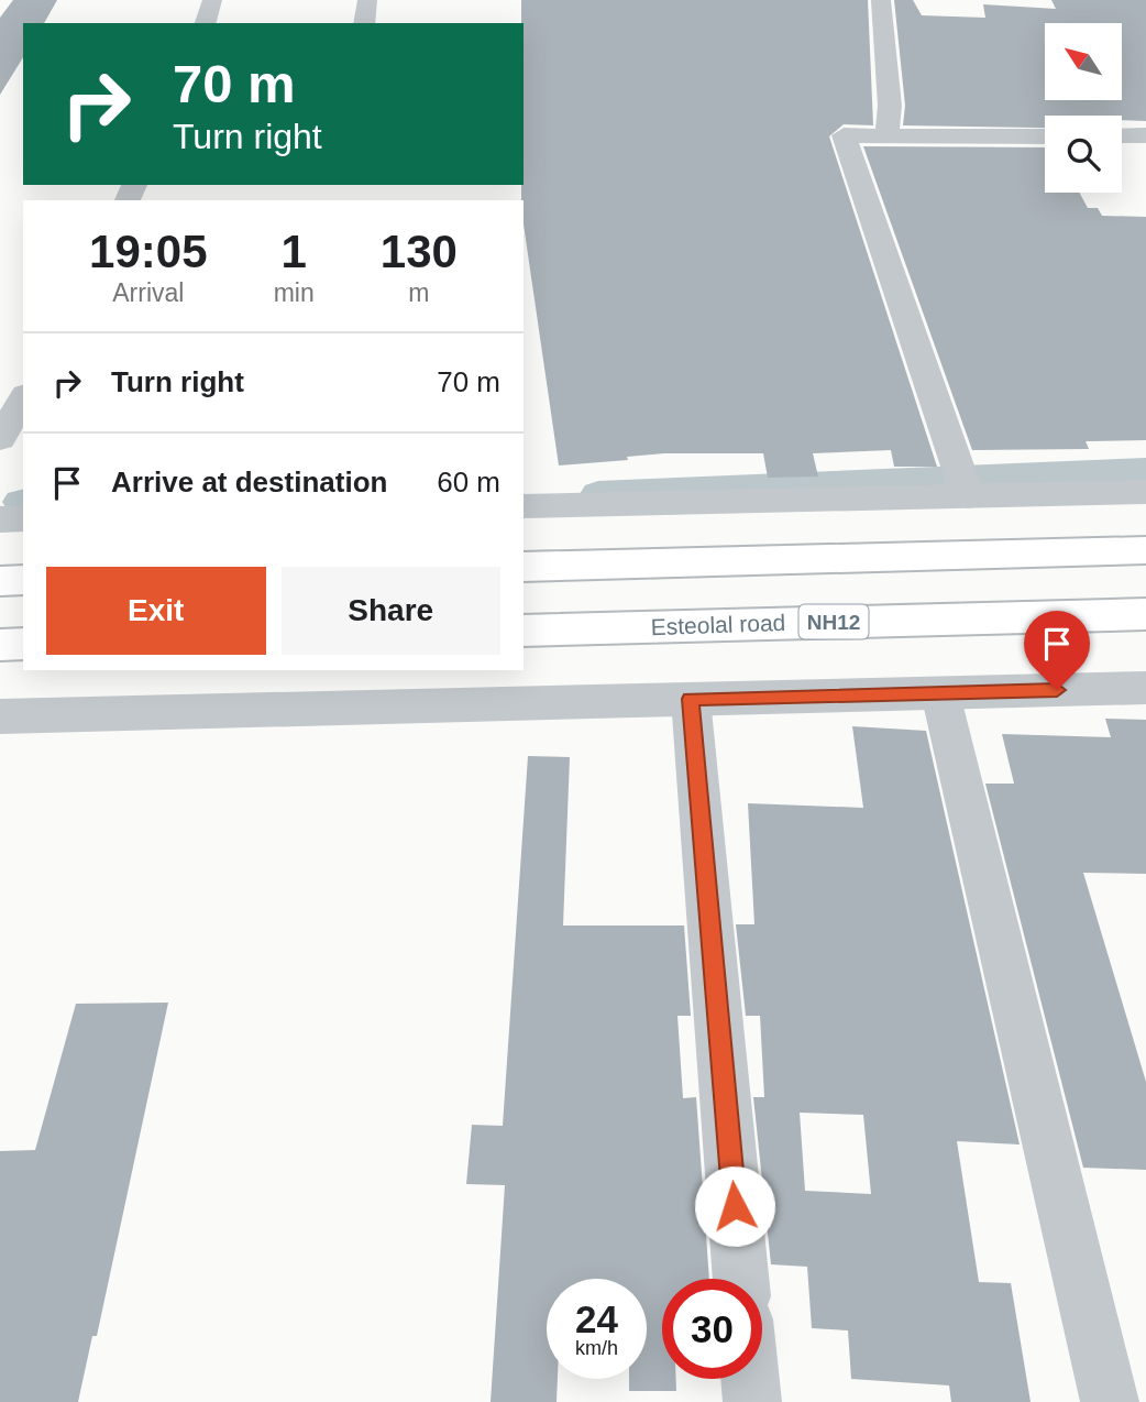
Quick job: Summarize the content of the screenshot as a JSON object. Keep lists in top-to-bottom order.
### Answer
{
  "streets": {
    "highway": ["NH12", "Esteolal road"]
  },
  "north": "top left",
  "page": {
    "turn": ["70 m", "Turn right"],
    "eta": [
      "19:05",
      "Arrival",
      "1",
      "min",
      "130",
      "m"
    ],
    "list": [
      {
        "name": "Turn right",
        "value": "70 m"
      },
      {
        "name": "Arrive at destination",
        "value": "60 m"
      }
    ],
    "buttons": ["Exit", "Share"],
    "speed": "24 km/h",
    "limit": "30"
  }
}
